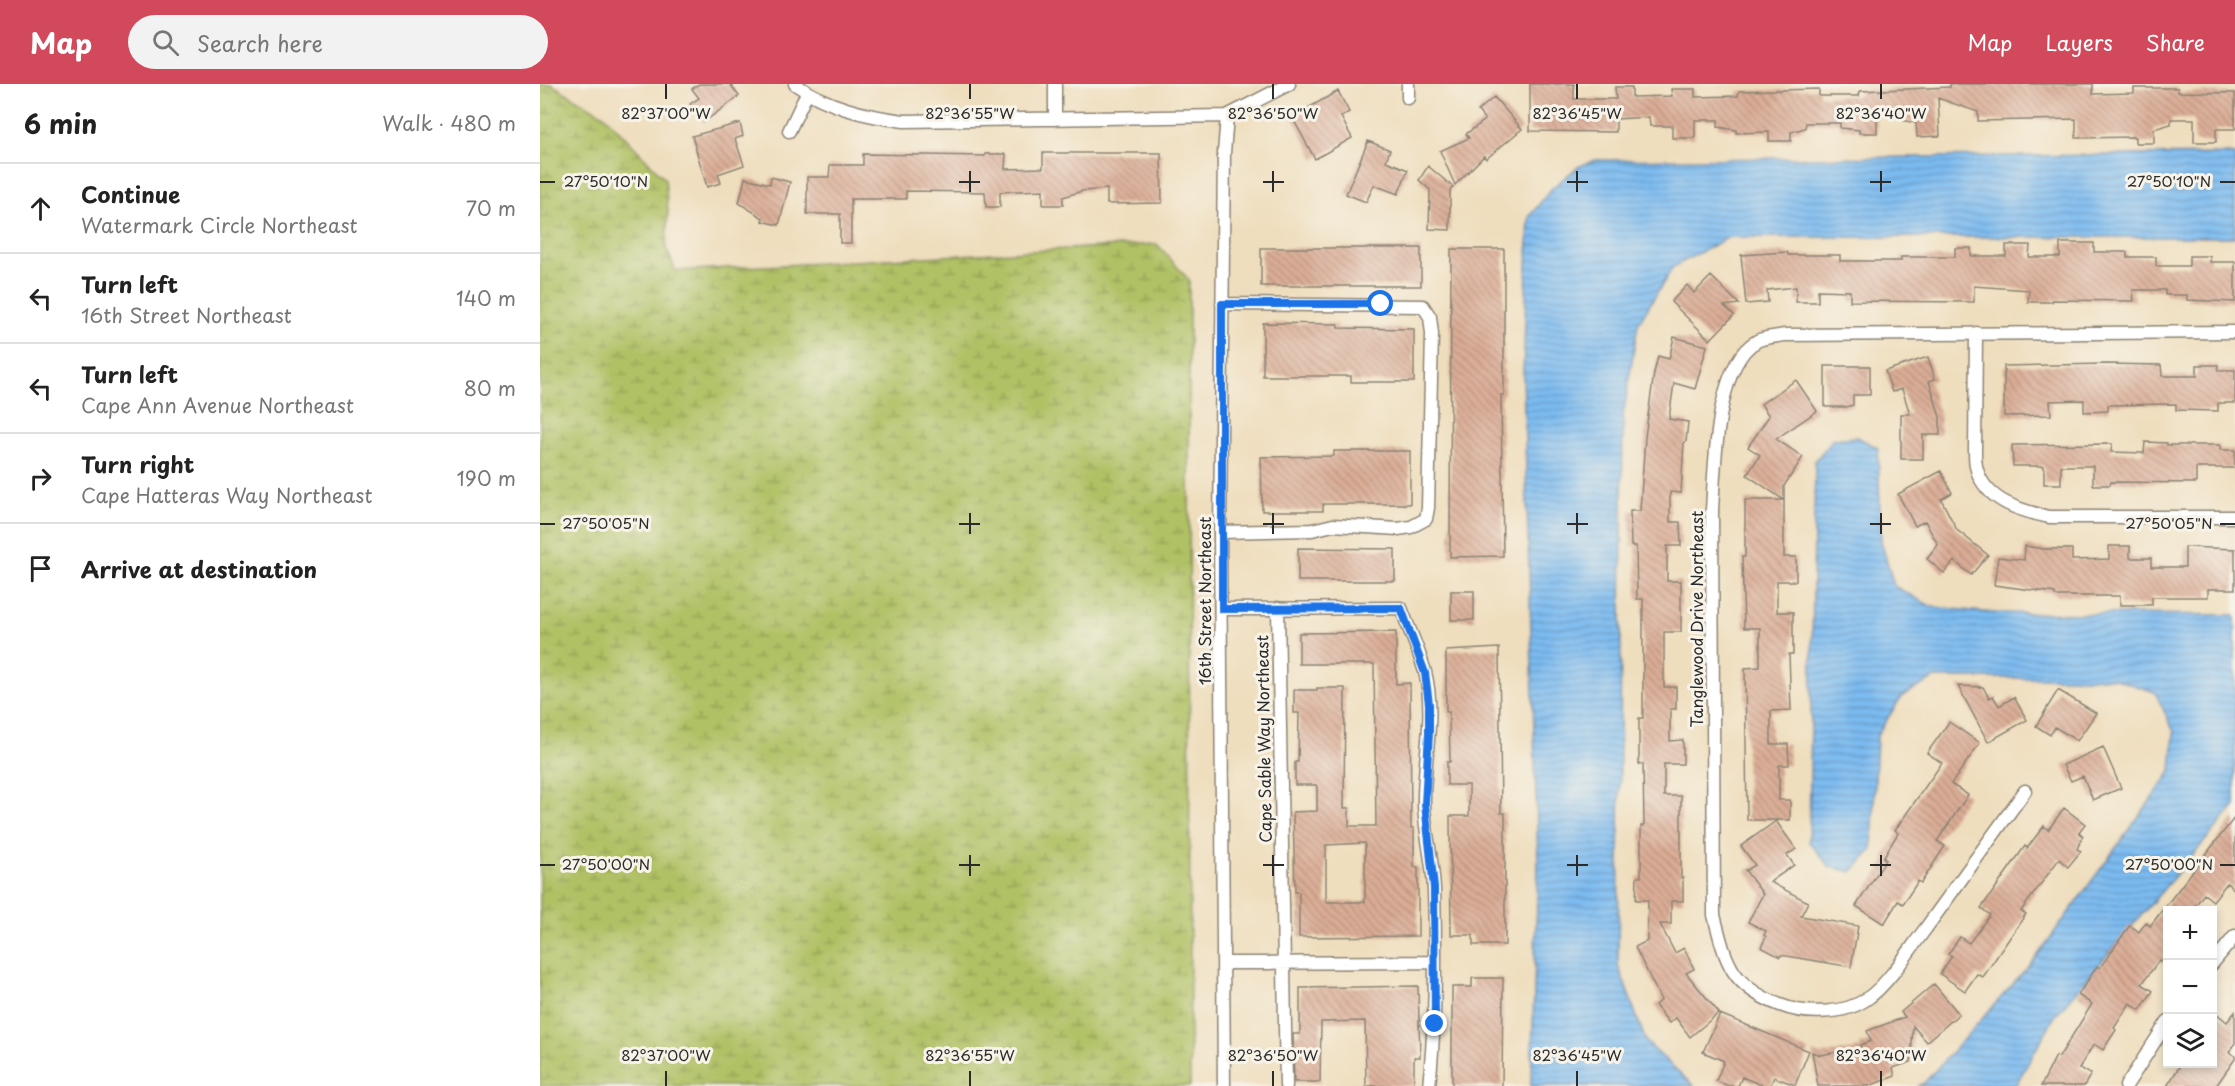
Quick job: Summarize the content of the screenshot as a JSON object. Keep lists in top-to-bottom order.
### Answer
{
  "streets": {
    "street": ["16th Street Northeast", "Tanglewood Drive Northeast", "Cape Sable Way Northeast"]
  },
  "page": {
    "header": "Map",
    "search": "Search here",
    "nav": ["Map", "Layers", "Share"],
    "heading": ["6 min", "Walk · 480 m"],
    "list": [
      ["Continue", "Watermark Circle Northeast", "70 m"],
      ["Turn left", "16th Street Northeast", "140 m"],
      ["Turn left", "Cape Ann Avenue Northeast", "80 m"],
      ["Turn right", "Cape Hatteras Way Northeast", "190 m"],
      "Arrive at destination"
    ],
    "map_buttons": ["+", "−"]
  },
  "coordinates": [
    "82°37'00\"W",
    "82°36'55\"W",
    "82°36'50\"W",
    "82°36'45\"W",
    "82°36'40\"W",
    "27°50'10\"N",
    "27°50'05\"N",
    "27°50'00\"N"
  ]
}
